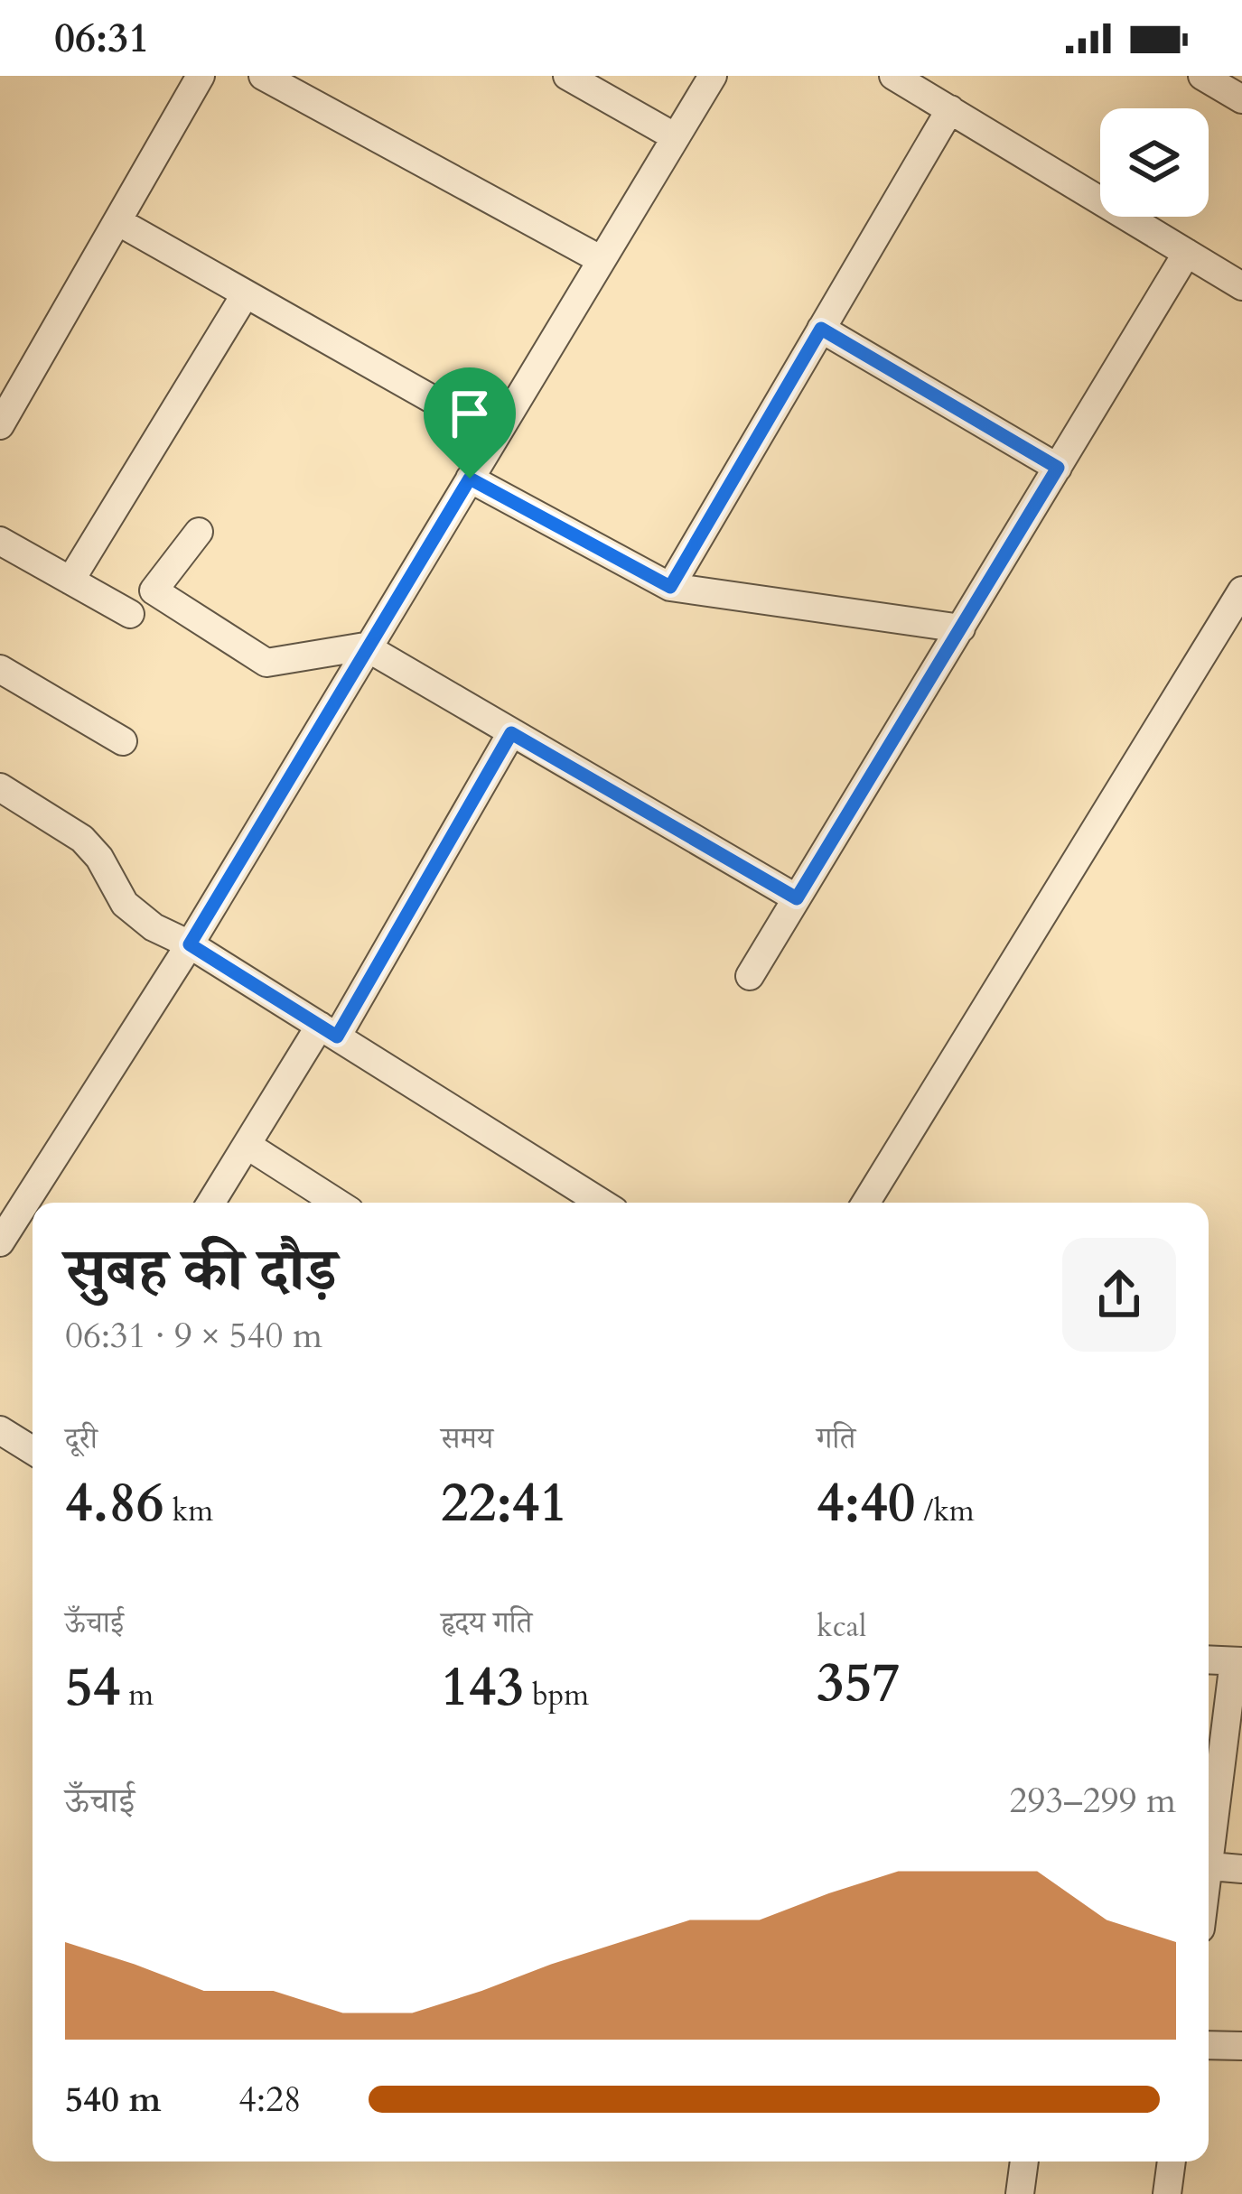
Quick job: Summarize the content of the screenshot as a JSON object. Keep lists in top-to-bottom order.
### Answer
{
  "page": {
    "status": "06:31",
    "heading": ["सुबह की दौड़", "06:31 · 9 × 540 m"],
    "stats": [
      ["दूरी", "4.86 km"],
      ["समय", "22:41"],
      ["गति", "4:40 /km"],
      ["ऊँचाई", "54 m"],
      ["हृदय गति", "143 bpm"],
      ["kcal", "357"]
    ],
    "chart": ["ऊँचाई", "293–299 m"],
    "list": [
      {
        "name": "540 m",
        "note": "4:28"
      }
    ]
  }
}
